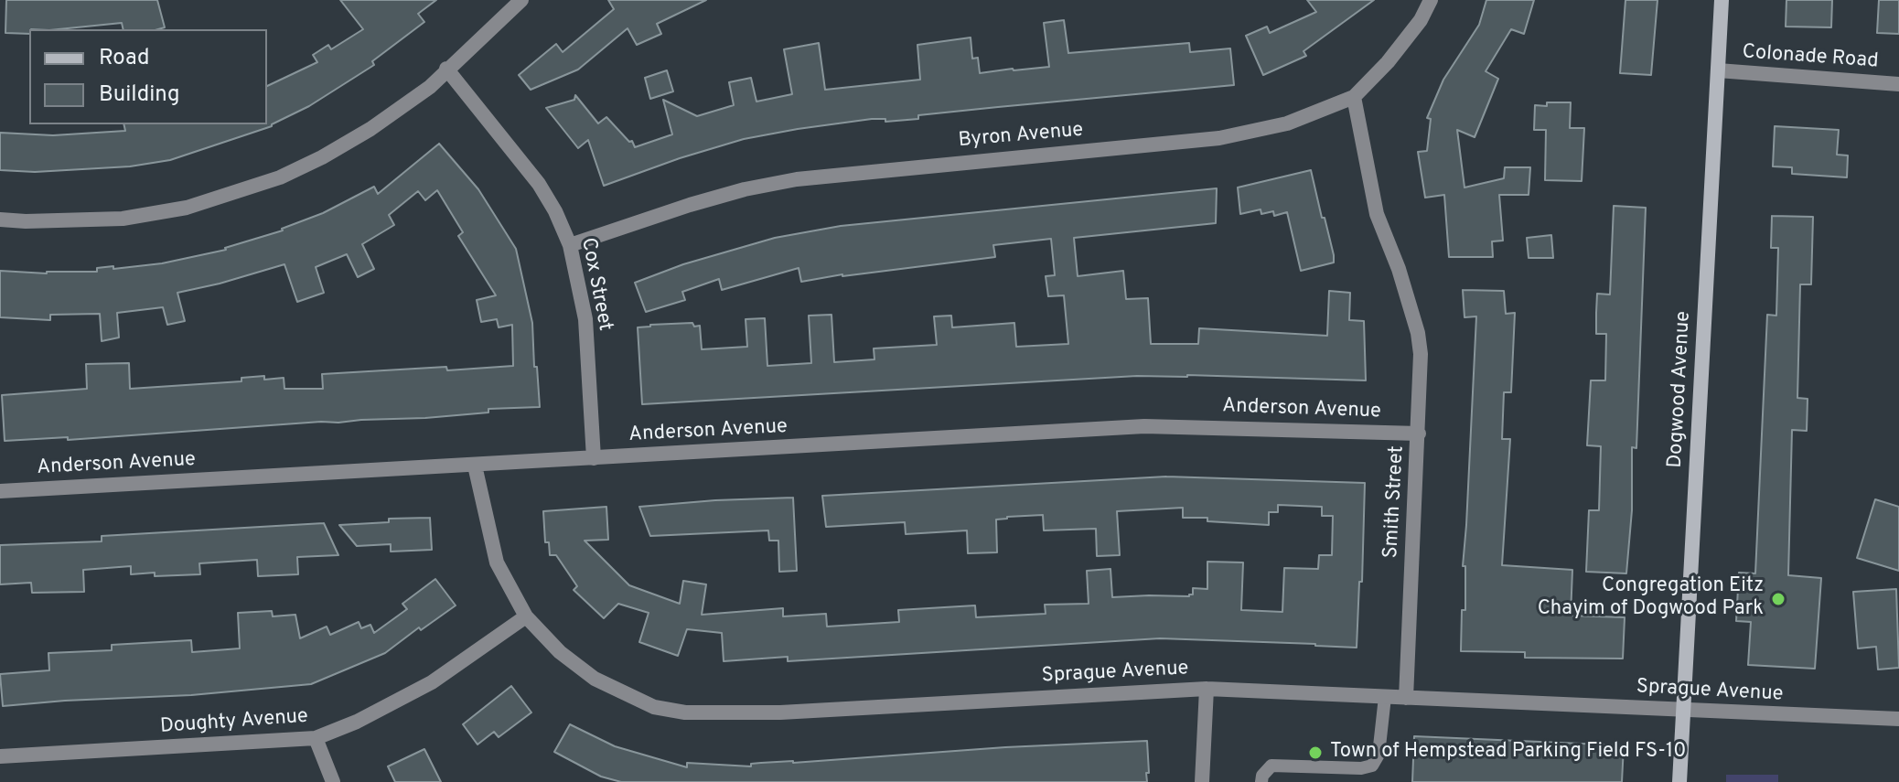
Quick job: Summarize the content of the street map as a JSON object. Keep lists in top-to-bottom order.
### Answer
{
  "streets": {
    "street": [
      "Colonade Road",
      "Byron Avenue",
      "Cox Street",
      "Dogwood Avenue",
      "Anderson Avenue",
      "Smith Street",
      "Sprague Avenue",
      "Doughty Avenue"
    ]
  },
  "crossings": [
    ["Colonade Road", "Dogwood Avenue"],
    ["Byron Avenue", "Cox Street"],
    ["Byron Avenue", "Smith Street"],
    ["Cox Street", "Anderson Avenue"],
    ["Dogwood Avenue", "Sprague Avenue"],
    ["Anderson Avenue", "Smith Street"],
    ["Anderson Avenue", "Sprague Avenue"],
    ["Smith Street", "Sprague Avenue"],
    ["Sprague Avenue", "Doughty Avenue"]
  ],
  "places": ["Congregation Eitz Chayim of Dogwood Park", "Town of Hempstead Parking Field FS-10"],
  "legend": ["Road", "Building"]
}
